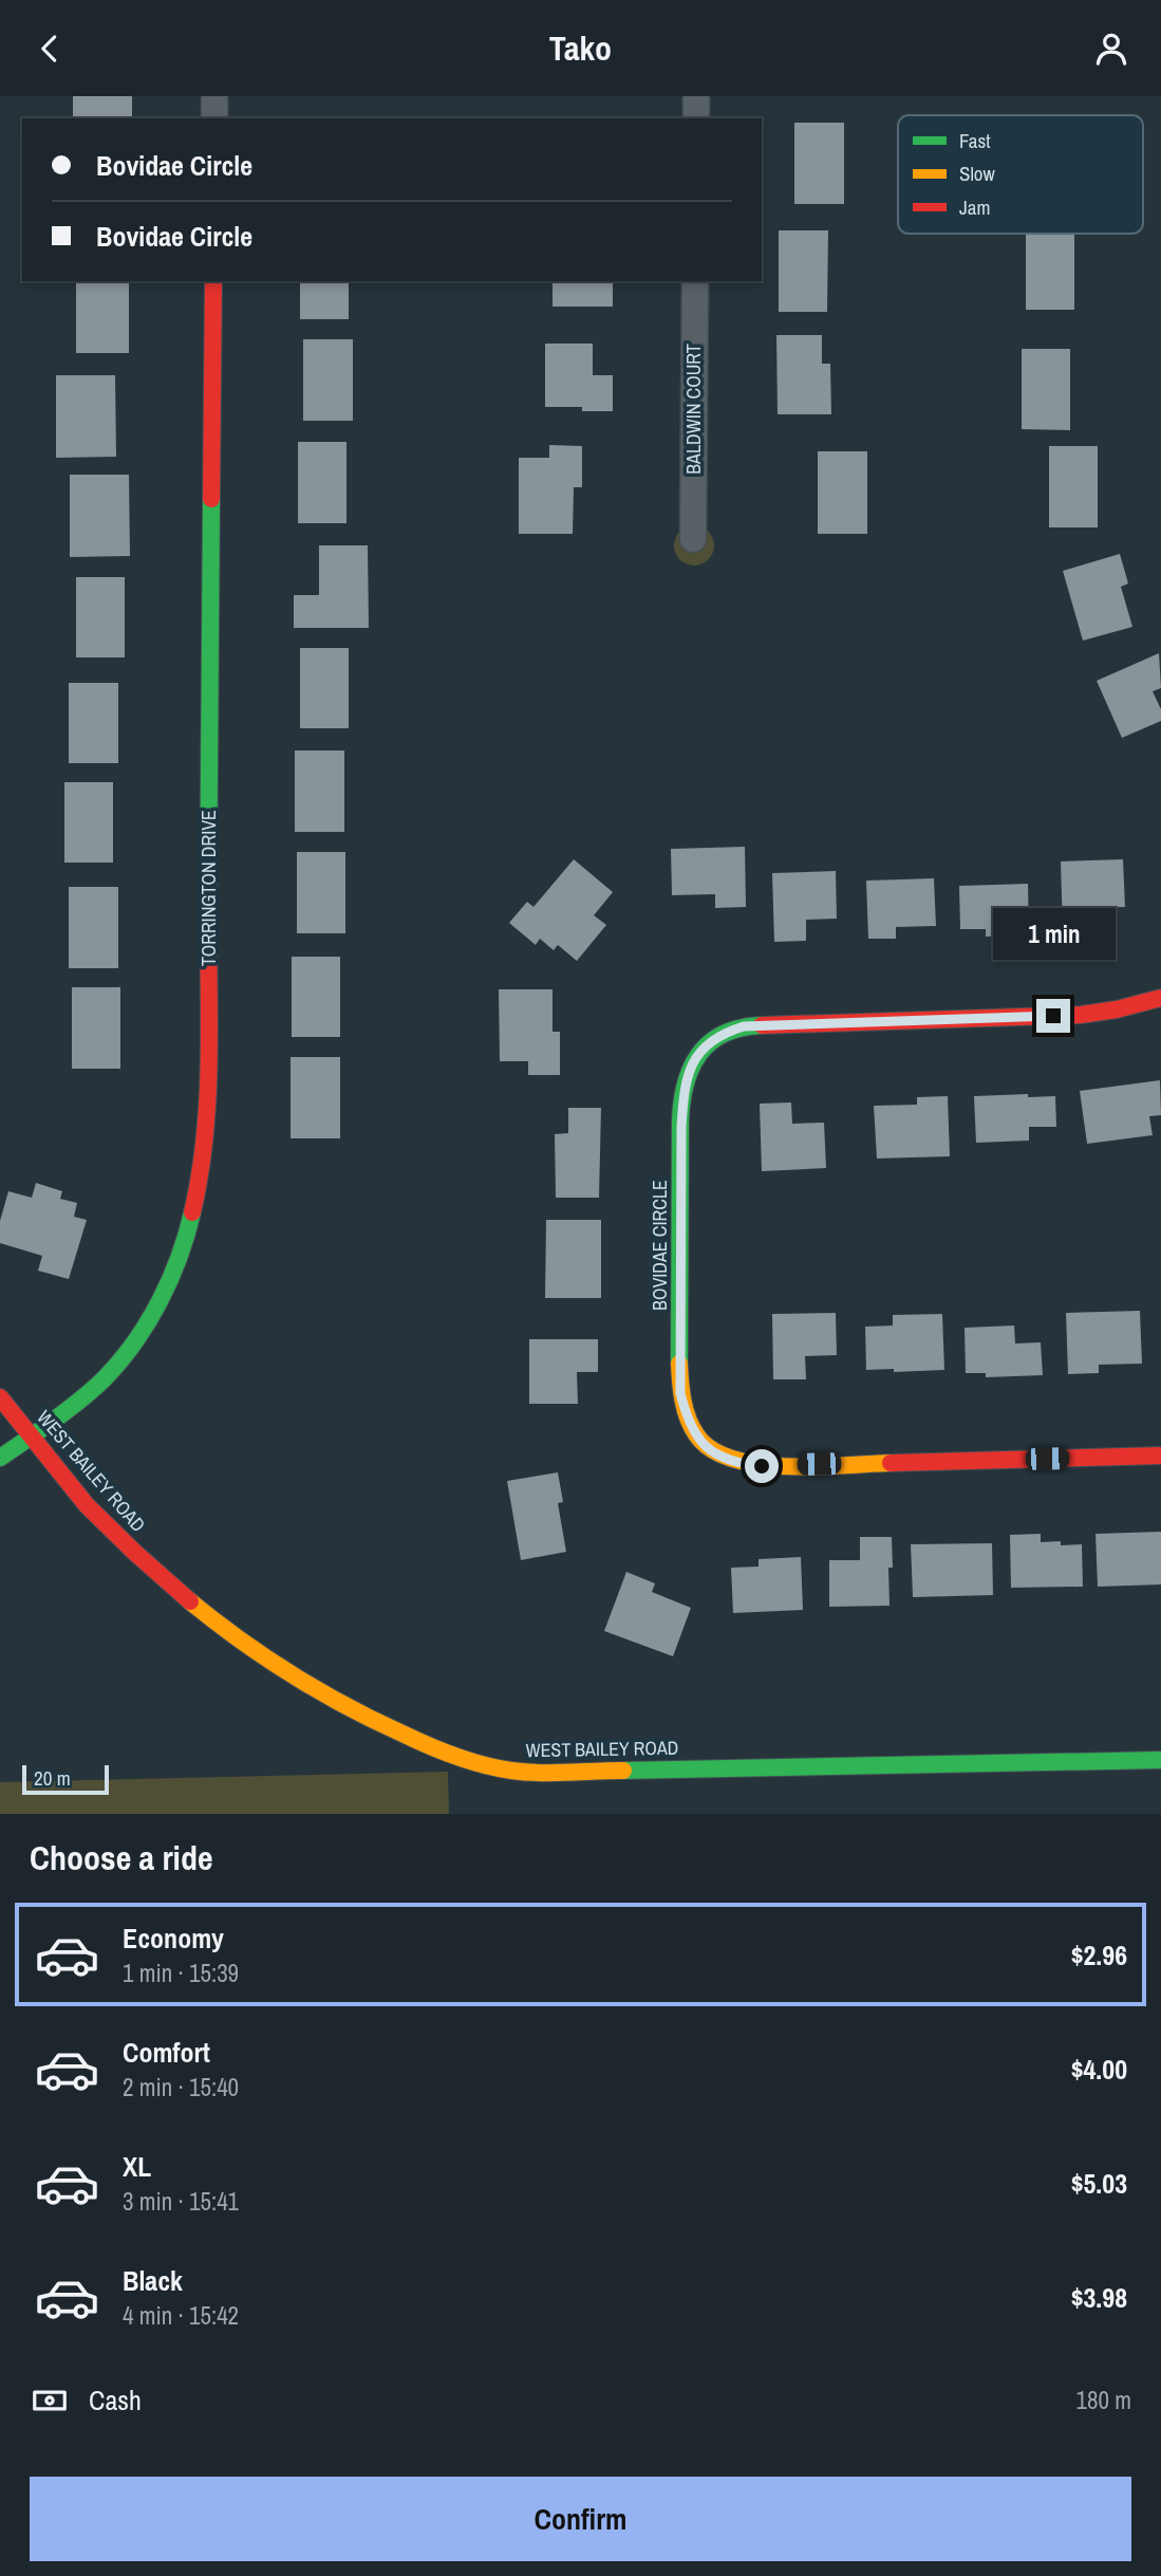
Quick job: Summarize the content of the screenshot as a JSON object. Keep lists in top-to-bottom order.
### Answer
{
  "streets": {
    "street": [
      "BALDWIN COURT",
      "TORRINGTON DRIVE",
      "BOVIDAE CIRCLE",
      "WEST BAILEY ROAD"
    ]
  },
  "crossings": [
    ["TORRINGTON DRIVE", "WEST BAILEY ROAD"]
  ],
  "legend": ["Fast", "Slow", "Jam"],
  "scale_bar": "20 m",
  "page": {
    "header": "Tako",
    "banner": ["Bovidae Circle", "Bovidae Circle"],
    "bubble": "1 min",
    "scale": "20 m",
    "heading": "Choose a ride",
    "list": [
      {
        "name": "Economy",
        "note": "1 min · 15:39",
        "value": "$2.96"
      },
      {
        "name": "Comfort",
        "note": "2 min · 15:40",
        "value": "$4.00"
      },
      {
        "name": "XL",
        "note": "3 min · 15:41",
        "value": "$5.03"
      },
      {
        "name": "Black",
        "note": "4 min · 15:42",
        "value": "$3.98"
      }
    ],
    "pay": ["Cash", "180 m"],
    "buttons": "Confirm"
  }
}
